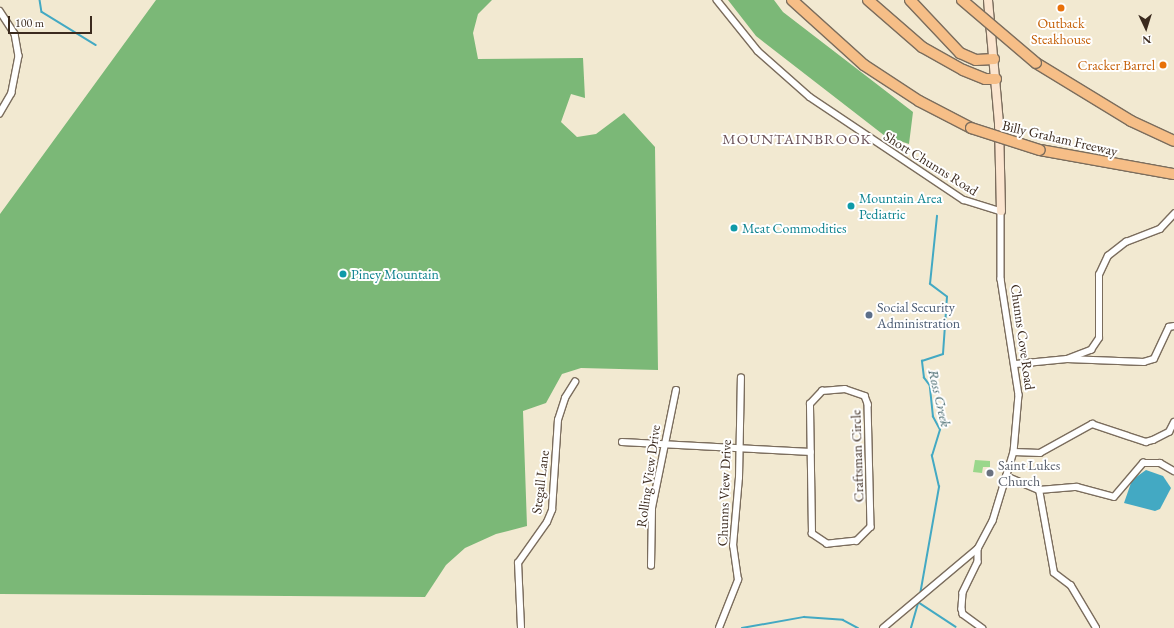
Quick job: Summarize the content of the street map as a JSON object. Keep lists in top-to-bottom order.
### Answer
{
  "streets": {
    "highway": ["Billy Graham Freeway"],
    "street": [
      "Short Chunns Road",
      "Chunns Cove Road",
      "Craftsman Circle",
      "Rolling View Drive",
      "Stegall Lane",
      "Chunns View Drive"
    ]
  },
  "crossings": [
    ["Short Chunns Road", "Chunns Cove Road"]
  ],
  "districts": ["MOUNTAINBROOK"],
  "water": ["Ross Creek"],
  "places": [
    "Outback Steakhouse",
    "Cracker Barrel",
    "Mountain Area Pediatric",
    "Meat Commodities",
    "Piney Mountain",
    "Social Security Administration",
    "Saint Lukes Church"
  ],
  "scale_bar": "100 m",
  "north": "bottom"
}
